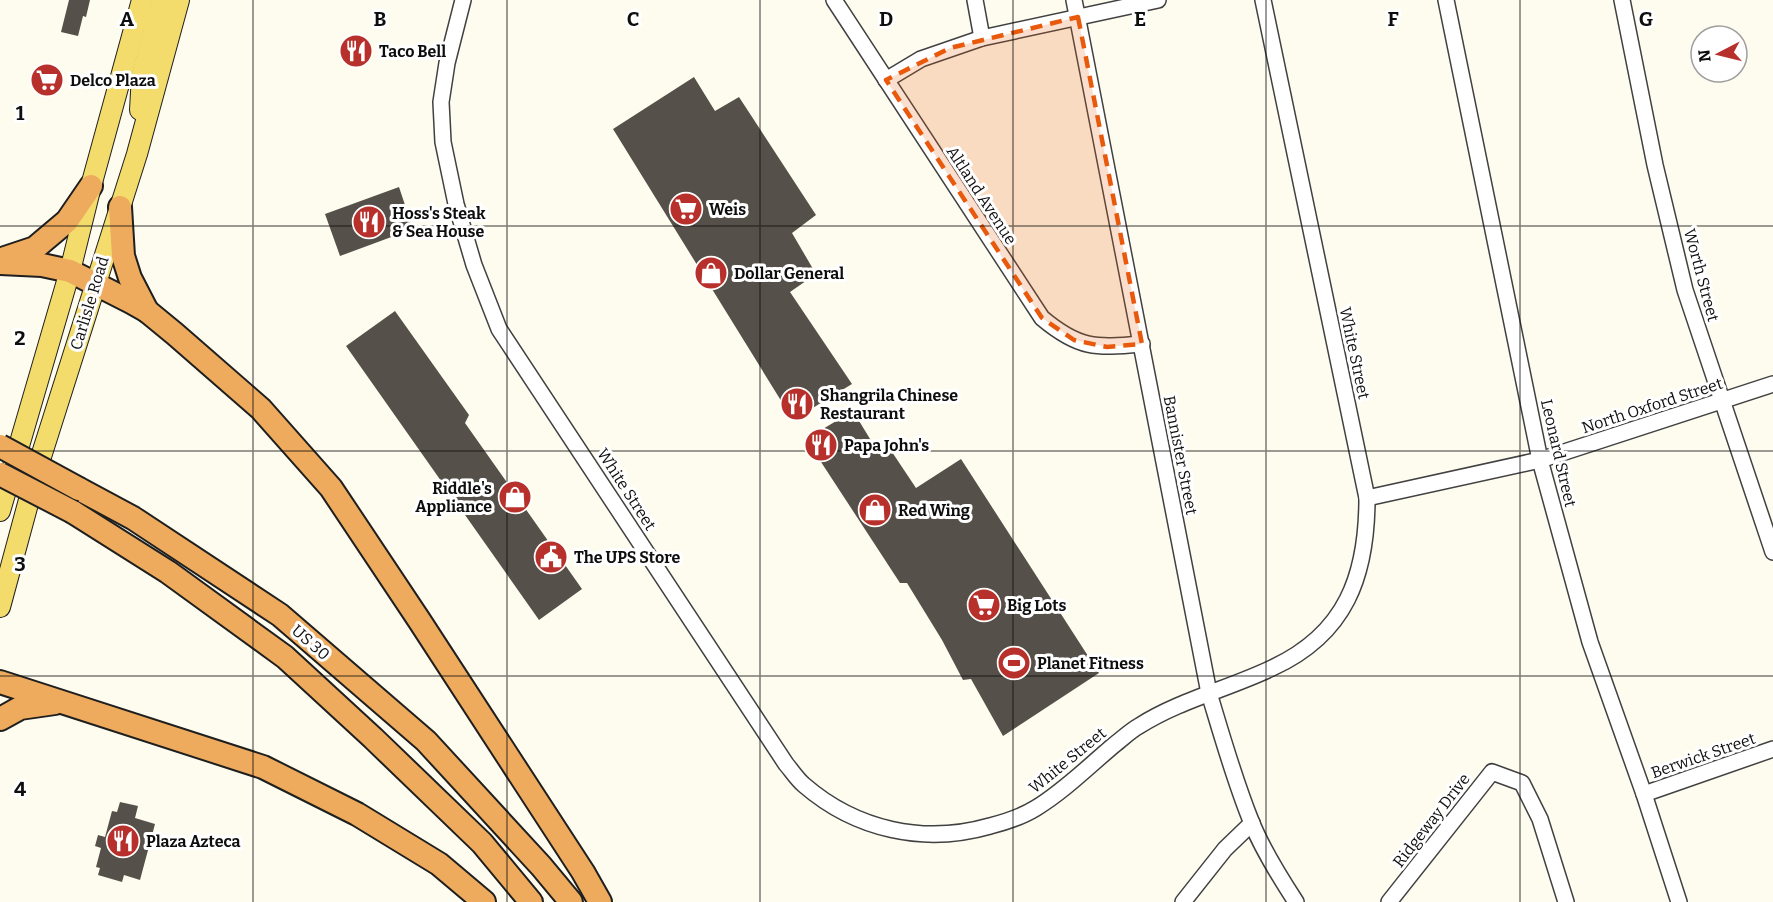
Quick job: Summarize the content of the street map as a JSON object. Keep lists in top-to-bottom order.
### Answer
{
  "streets": {
    "highway": ["US 30"],
    "main road": ["Carlisle Road"],
    "street": [
      "Altland Avenue",
      "Worth Street",
      "White Street",
      "North Oxford Street",
      "Leonard Street",
      "Bannister Street",
      "Berwick Street",
      "Ridgeway Drive"
    ]
  },
  "crossings": [
    ["Altland Avenue", "Bannister Street"],
    ["Worth Street", "North Oxford Street"],
    ["White Street", "North Oxford Street"],
    ["White Street", "Bannister Street"],
    ["North Oxford Street", "Leonard Street"],
    ["Leonard Street", "Berwick Street"]
  ],
  "places": {
    "restaurant": [
      "Taco Bell",
      "Hoss's Steak & Sea House",
      "Shangrila Chinese Restaurant",
      "Papa John's",
      "Plaza Azteca"
    ],
    "supermarket": ["Delco Plaza", "Weis", "Big Lots"],
    "shop": ["Dollar General", "Riddle's Appliance", "Red Wing"],
    "public building": ["The UPS Store"],
    "sports": ["Planet Fitness"]
  },
  "north": "left",
  "grid": {
    "columns": [
      "A",
      "B",
      "C",
      "D",
      "E",
      "F",
      "G"
    ],
    "rows": [
      "1",
      "2",
      "3",
      "4"
    ]
  }
}
